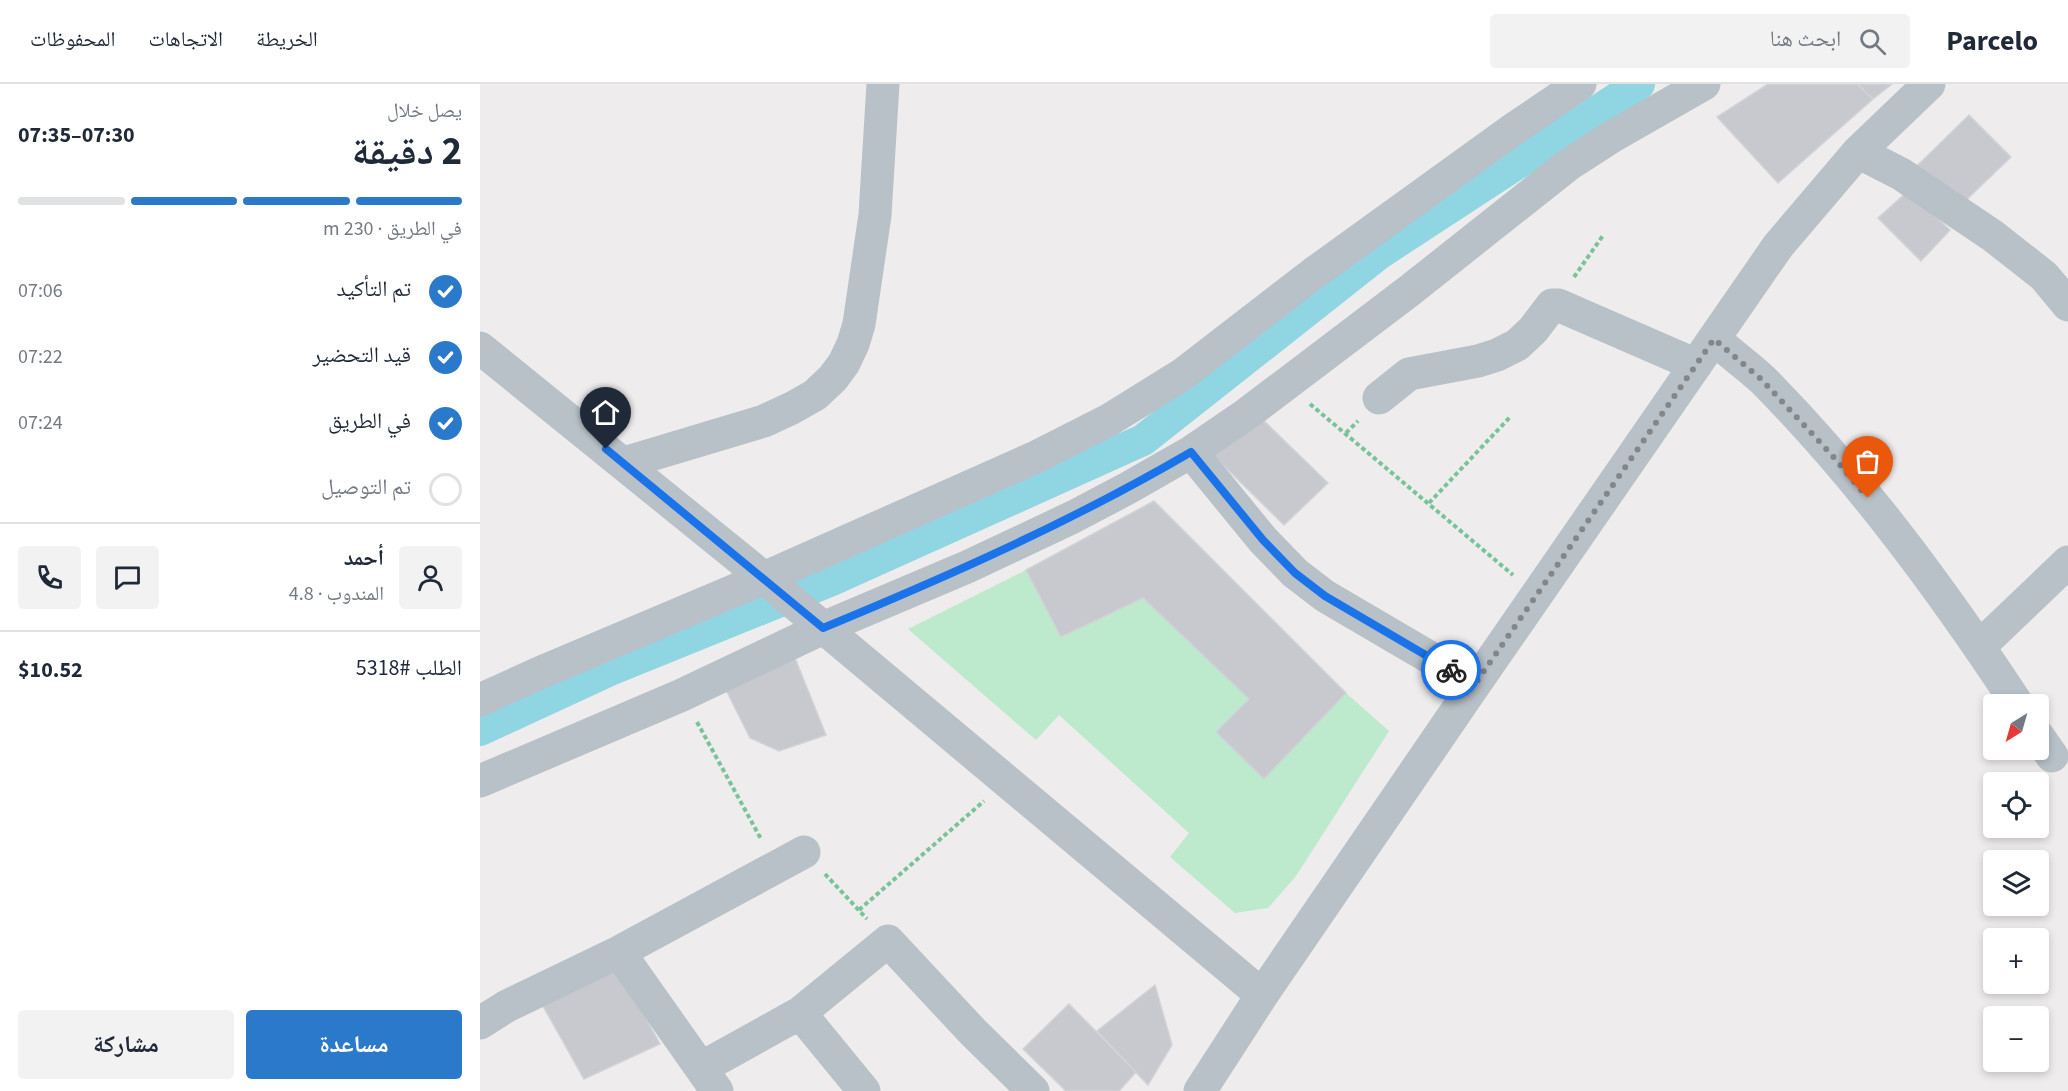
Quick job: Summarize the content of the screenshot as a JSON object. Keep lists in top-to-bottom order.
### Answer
{
  "north": "bottom left",
  "page": {
    "header": "Parcelo",
    "search": "ابحث هنا",
    "nav": ["الخريطة", "الاتجاهات", "المحفوظات"],
    "heading": ["2 دقيقة", "يصل خلال", "07:30–07:35"],
    "panel": [
      "أحمد",
      "المندوب · 4.8",
      "الطلب #5318",
      "$10.52"
    ],
    "bar": "في الطريق · 230 m",
    "list": [
      ["تم التأكيد", "07:06"],
      ["قيد التحضير", "07:22"],
      ["في الطريق", "07:24"],
      "تم التوصيل"
    ],
    "map_buttons": ["+", "−"],
    "buttons": ["مساعدة", "مشاركة"]
  }
}
